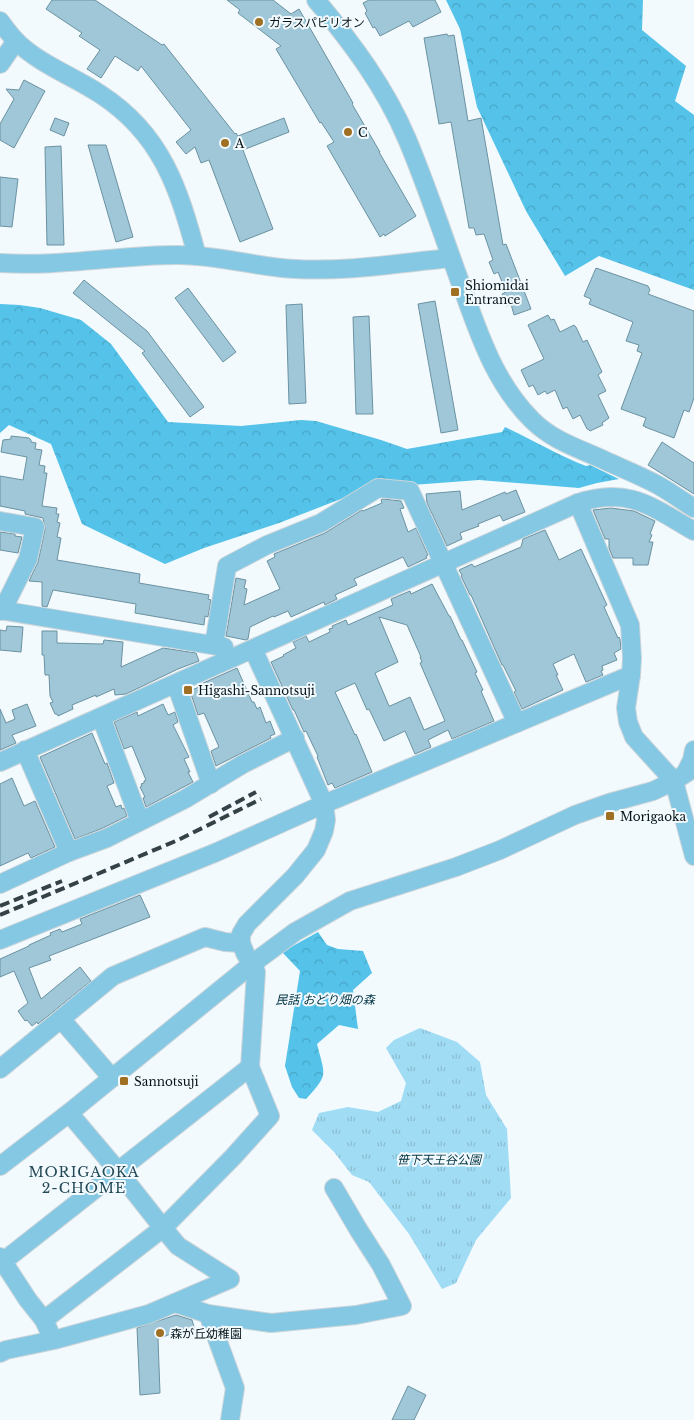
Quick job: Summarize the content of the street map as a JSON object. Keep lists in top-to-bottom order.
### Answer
{
  "districts": ["MORIGAOKA 2-CHOME"],
  "parks": ["民話 おどり畑の森", "笹下天王谷公園"],
  "places": {
    "other": [
      "ガラスパビリオン",
      "C",
      "A",
      "森が丘幼稚園"
    ],
    "transit": [
      "Shiomidai Entrance",
      "Higashi-Sannotsuji",
      "Morigaoka",
      "Sannotsuji"
    ]
  }
}
